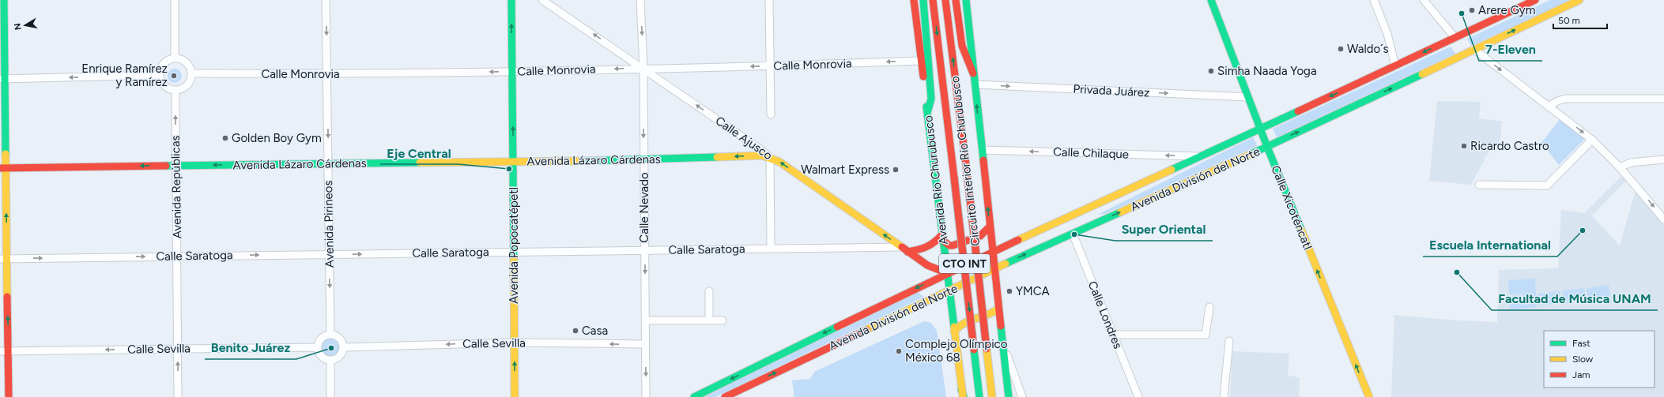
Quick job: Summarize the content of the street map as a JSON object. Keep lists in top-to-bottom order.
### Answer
{
  "streets": {
    "main road": [
      "Calle Ajusco",
      "Avenida Lázaro Cárdenas",
      "Circuito Interior Río Churubusco",
      "Avenida División del Norte",
      "Avenida Río Churubusco",
      "Calle Xicoténcatl",
      "Avenida Popocatépetl",
      "CTO INT"
    ],
    "street": [
      "Calle Monrovia",
      "Privada Juárez",
      "Calle Chilaque",
      "Avenida Repúblicas",
      "Calle Nevado",
      "Avenida Pirineos",
      "Calle Saratoga",
      "Calle Londres",
      "Calle Sevilla"
    ]
  },
  "crossings": [
    ["Calle Monrovia", "Calle Ajusco"],
    ["Calle Monrovia", "Avenida Río Churubusco"],
    ["Calle Monrovia", "Avenida Repúblicas"],
    ["Calle Monrovia", "Calle Nevado"],
    ["Calle Monrovia", "Avenida Pirineos"],
    ["Calle Monrovia", "Avenida Popocatépetl"],
    ["Privada Juárez", "Calle Xicoténcatl"],
    ["Privada Juárez", "CTO INT"],
    ["Calle Ajusco", "Avenida Lázaro Cárdenas"],
    ["Calle Ajusco", "Avenida División del Norte"],
    ["Calle Ajusco", "Avenida Río Churubusco"],
    ["Calle Ajusco", "Calle Nevado"],
    ["Calle Ajusco", "Calle Saratoga"],
    ["Calle Chilaque", "Avenida División del Norte"],
    ["Calle Chilaque", "CTO INT"],
    ["Avenida Lázaro Cárdenas", "Avenida Repúblicas"],
    ["Avenida Lázaro Cárdenas", "Calle Nevado"],
    ["Avenida Lázaro Cárdenas", "Avenida Pirineos"],
    ["Avenida Lázaro Cárdenas", "Avenida Popocatépetl"],
    ["Avenida División del Norte", "Avenida Río Churubusco"],
    ["Avenida División del Norte", "Calle Xicoténcatl"],
    ["Avenida División del Norte", "CTO INT"],
    ["Avenida División del Norte", "Calle Londres"],
    ["Avenida Repúblicas", "Calle Saratoga"],
    ["Avenida Repúblicas", "Calle Sevilla"],
    ["Calle Nevado", "Calle Saratoga"],
    ["Calle Nevado", "Calle Sevilla"],
    ["Avenida Pirineos", "Calle Saratoga"],
    ["Avenida Pirineos", "Calle Sevilla"],
    ["Avenida Popocatépetl", "Calle Saratoga"],
    ["Avenida Popocatépetl", "Calle Sevilla"]
  ],
  "one_way": [
    "Calle Monrovia",
    "Privada Juárez",
    "Calle Ajusco",
    "Calle Chilaque",
    "Avenida Lázaro Cárdenas",
    "Avenida Repúblicas",
    "Calle Nevado",
    "Calle Xicoténcatl",
    "Avenida Pirineos",
    "Avenida Popocatépetl",
    "Calle Saratoga",
    "Calle Sevilla"
  ],
  "places": [
    "Arere Gym",
    "7-Eleven",
    "Waldo´s",
    "Simha Naada Yoga",
    "Enrique Ramírez y Ramírez",
    "Golden Boy Gym",
    "Ricardo Castro",
    "Eje Central",
    "Walmart Express",
    "Escuela International",
    "Super Oriental",
    "Facultad de Música UNAM",
    "YMCA",
    "Casa",
    "Benito Juárez",
    "Complejo Olímpico México 68"
  ],
  "legend": ["Fast", "Slow", "Jam"],
  "scale_bar": "50 m",
  "north": "left"
}
